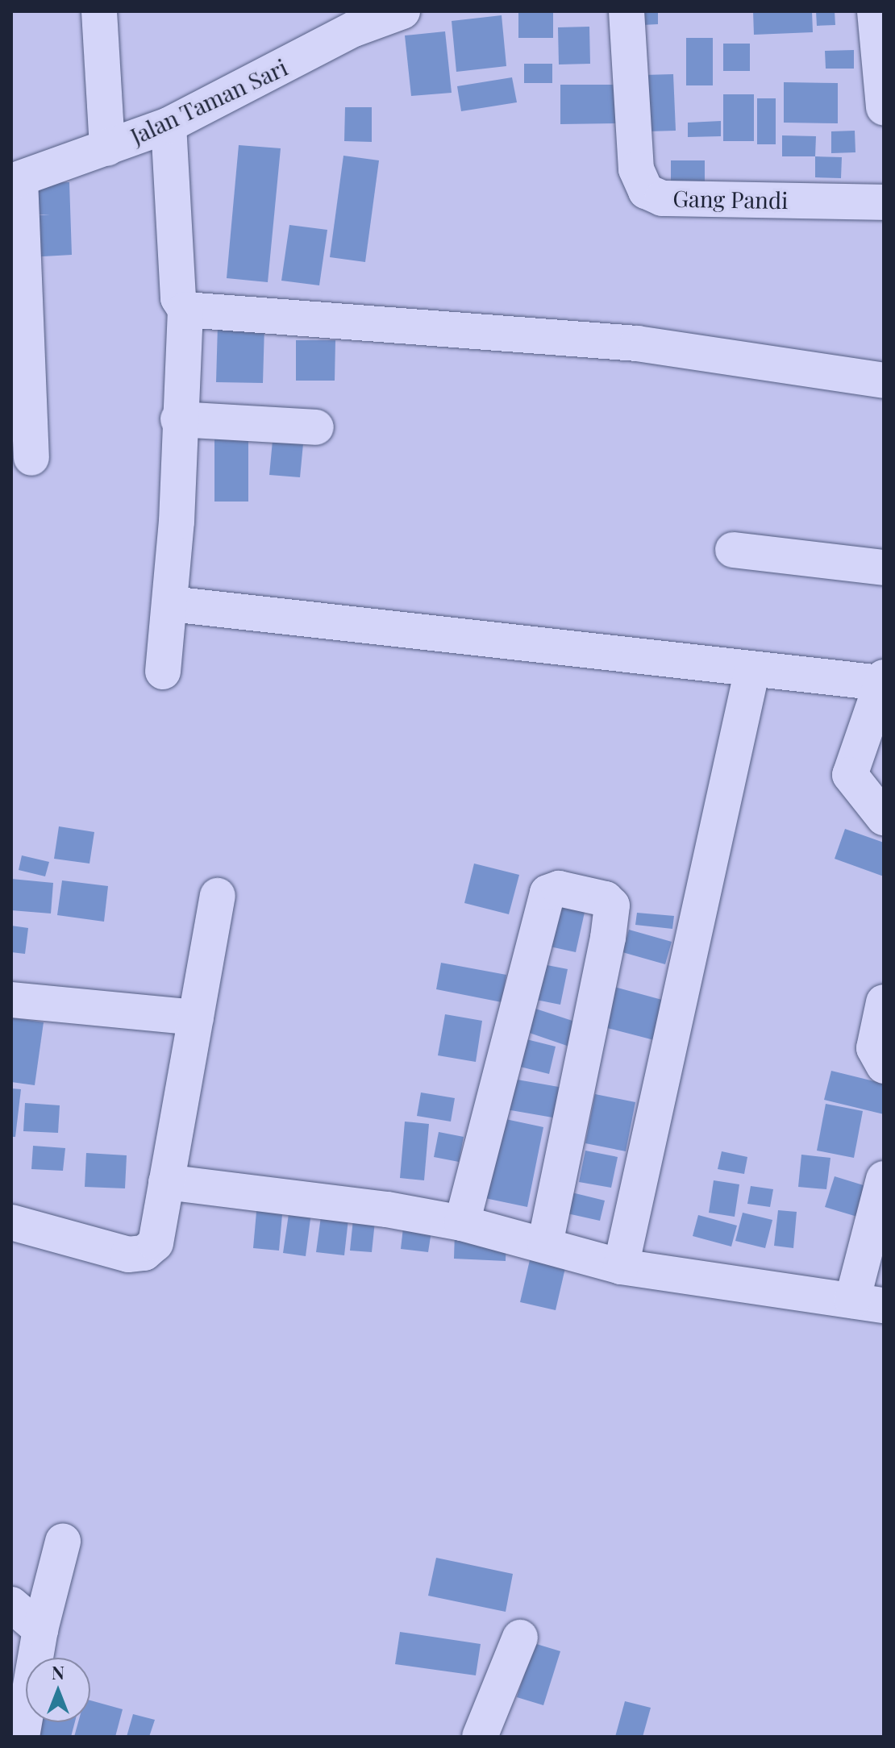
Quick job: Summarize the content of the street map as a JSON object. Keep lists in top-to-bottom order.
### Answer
{
  "streets": {
    "street": ["Jalan Taman Sari", "Gang Pandi"]
  },
  "north": "top"
}
